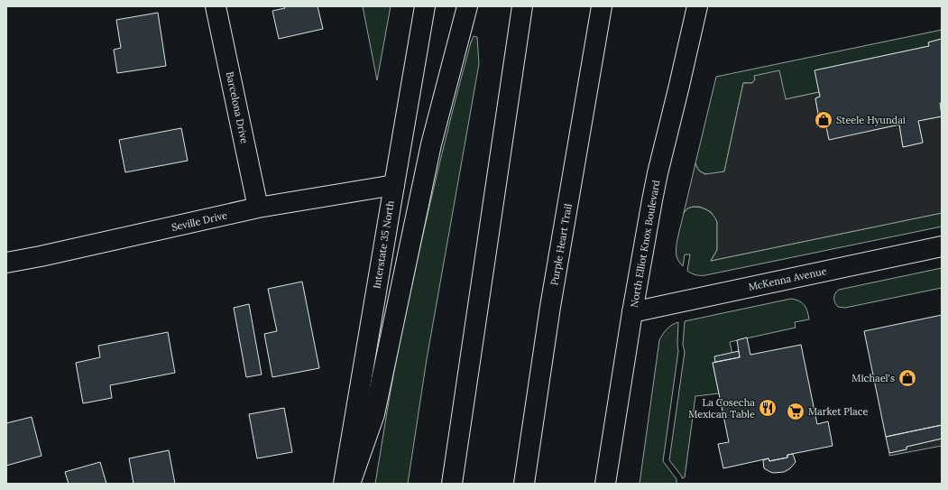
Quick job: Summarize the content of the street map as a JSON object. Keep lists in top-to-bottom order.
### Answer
{
  "streets": {
    "main road": [
      "Barcelona Drive",
      "Seville Drive",
      "North Elliot Knox Boulevard",
      "Interstate 35 North",
      "Purple Heart Trail",
      "McKenna Avenue"
    ]
  },
  "crossings": [
    ["Barcelona Drive", "Seville Drive"],
    ["Seville Drive", "Interstate 35 North"],
    ["North Elliot Knox Boulevard", "McKenna Avenue"]
  ],
  "places": {
    "shop": ["Steele Hyundai", "Michael's"],
    "restaurant": ["La Cosecha Mexican Table"],
    "supermarket": ["Market Place"]
  }
}
